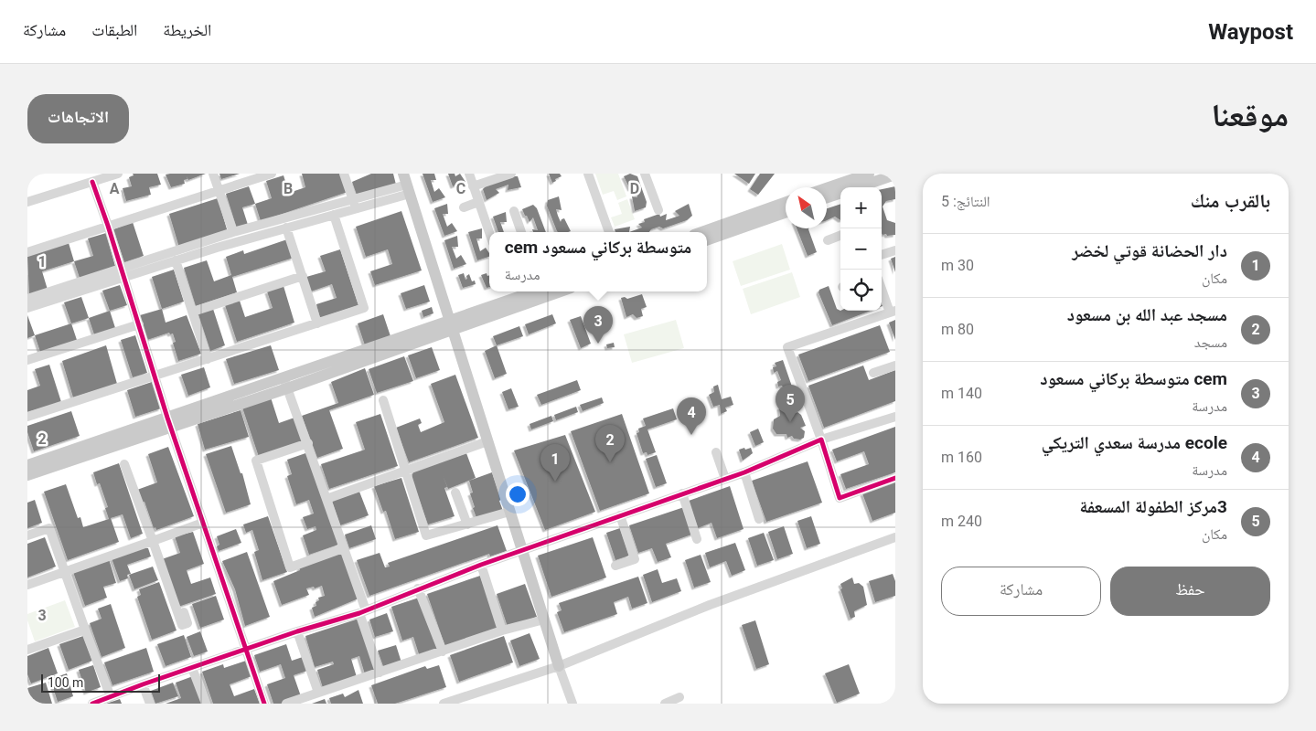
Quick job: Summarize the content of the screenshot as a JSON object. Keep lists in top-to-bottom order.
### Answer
{
  "scale_bar": "100 m",
  "north": "top left",
  "page": {
    "header": "Waypost",
    "nav": ["الخريطة", "الطبقات", "مشاركة"],
    "title": "موقعنا",
    "buttons": [
      "الاتجاهات",
      ["حفظ", "مشاركة"]
    ],
    "heading": ["بالقرب منك", "النتائج: 5"],
    "map_buttons": ["+", "−"],
    "popup": ["cem متوسطة بركاني مسعود", "مدرسة"],
    "list": [
      {
        "mark": "1",
        "name": "دار الحضانة قوتي لخضر",
        "note": "مكان",
        "value": "30 m"
      },
      {
        "mark": "2",
        "name": "مسجد عبد الله بن مسعود",
        "note": "مسجد",
        "value": "80 m"
      },
      {
        "mark": "3",
        "name": "cem متوسطة بركاني مسعود",
        "note": "مدرسة",
        "value": "140 m"
      },
      {
        "mark": "4",
        "name": "ecole مدرسة سعدي التريكي",
        "note": "مدرسة",
        "value": "160 m"
      },
      {
        "mark": "5",
        "name": "3مركز الطفولة المسعفة",
        "note": "مكان",
        "value": "240 m"
      }
    ],
    "pins": [
      "3",
      "5",
      "4",
      "2",
      "1"
    ],
    "scale": "100 m"
  },
  "grid": {
    "columns": [
      "A",
      "B",
      "C",
      "D"
    ],
    "rows": ["1", "2", "3"]
  }
}
